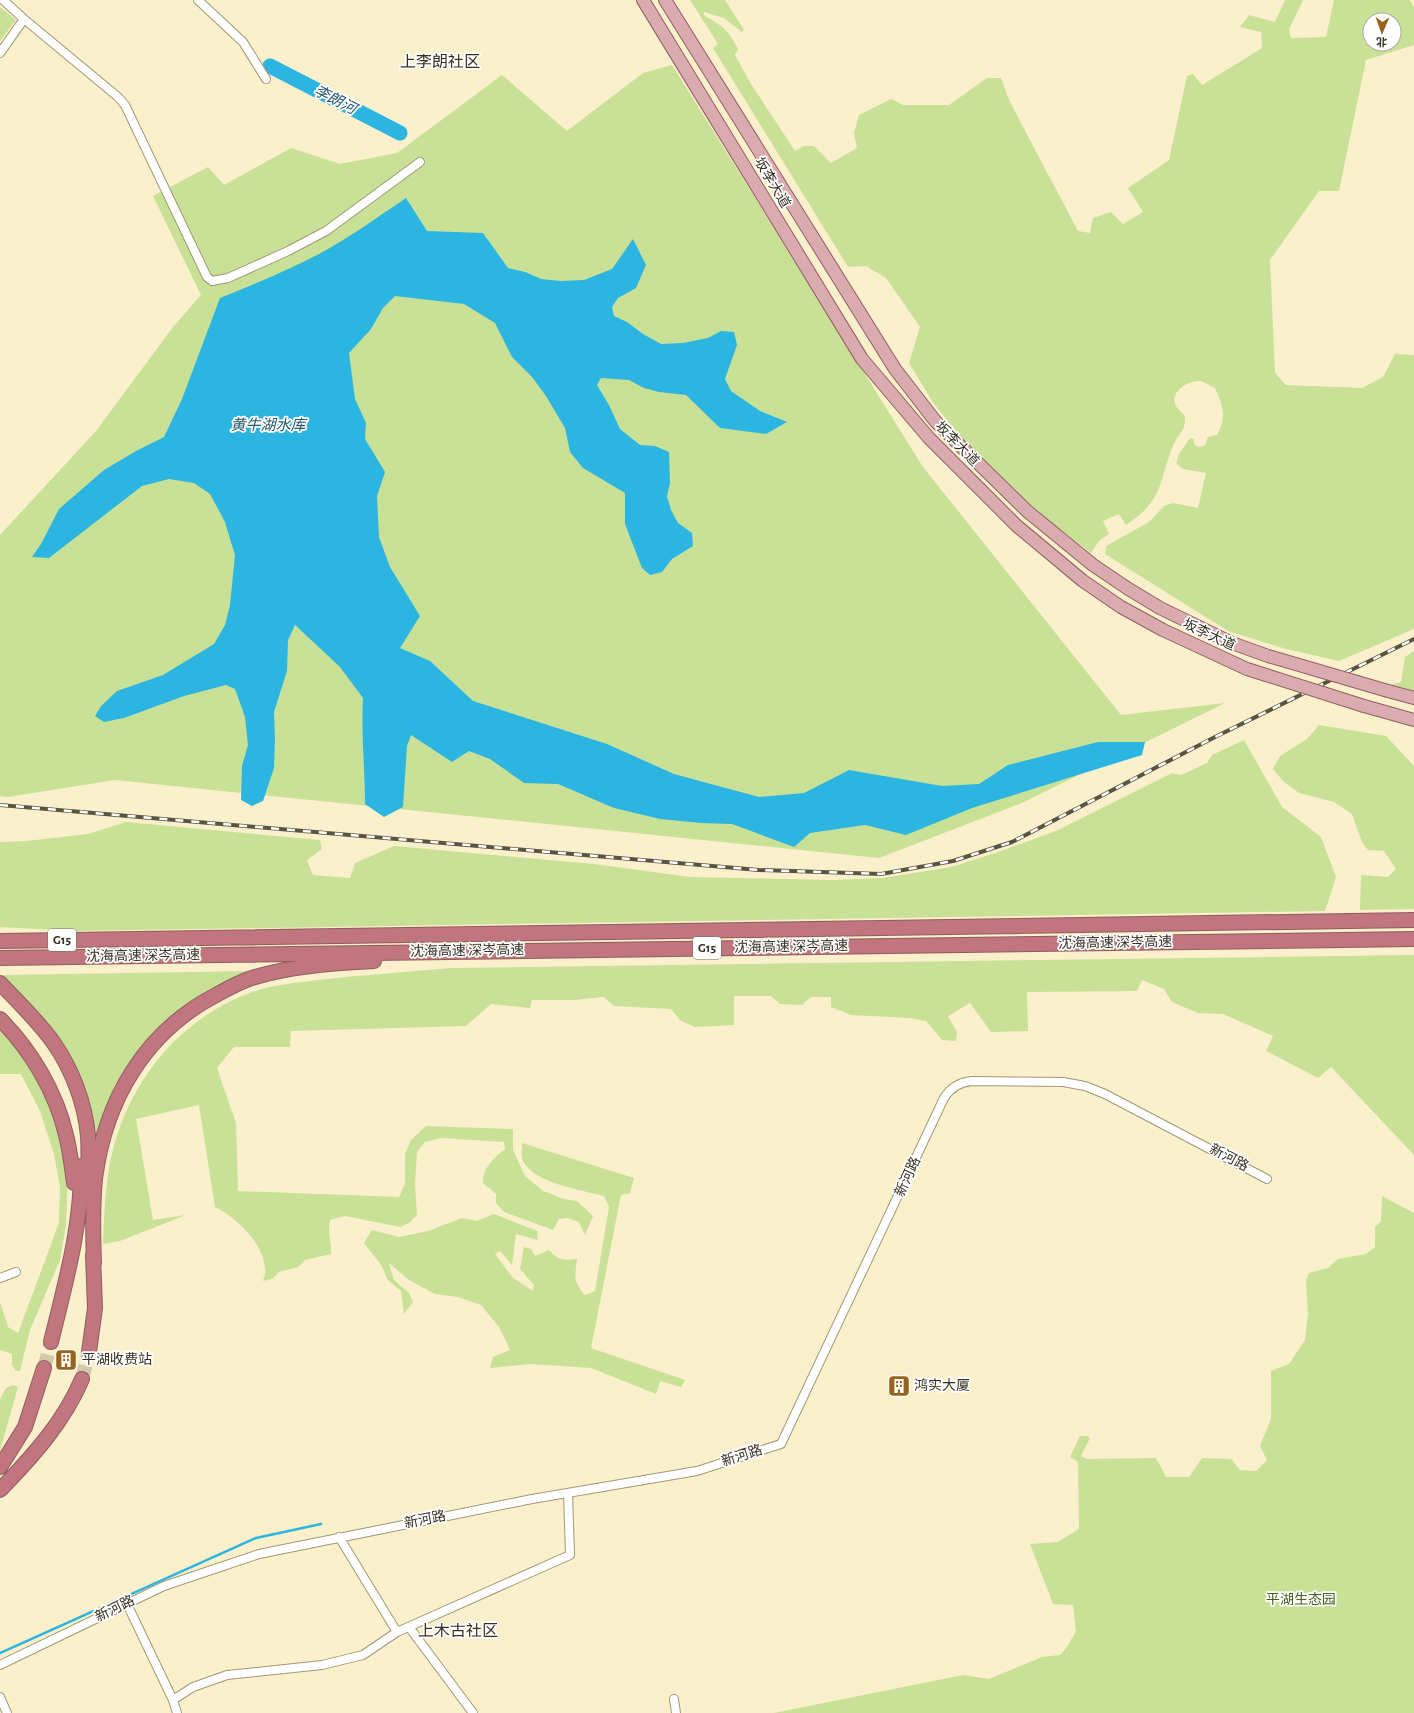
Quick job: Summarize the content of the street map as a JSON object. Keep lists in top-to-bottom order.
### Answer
{
  "streets": {
    "highway": ["G15", "沈海高速 深岑高速"],
    "main road": ["坂李大道"],
    "street": ["新河路"]
  },
  "crossings": [
    ["G15", "沈海高速 深岑高速"]
  ],
  "districts": ["上李朗社区", "上木古社区"],
  "water": ["李朗河", "黄牛湖水库"],
  "parks": ["平湖生态园"],
  "places": {
    "building": ["平湖收费站", "鸿实大厦"]
  },
  "north": "bottom"
}
